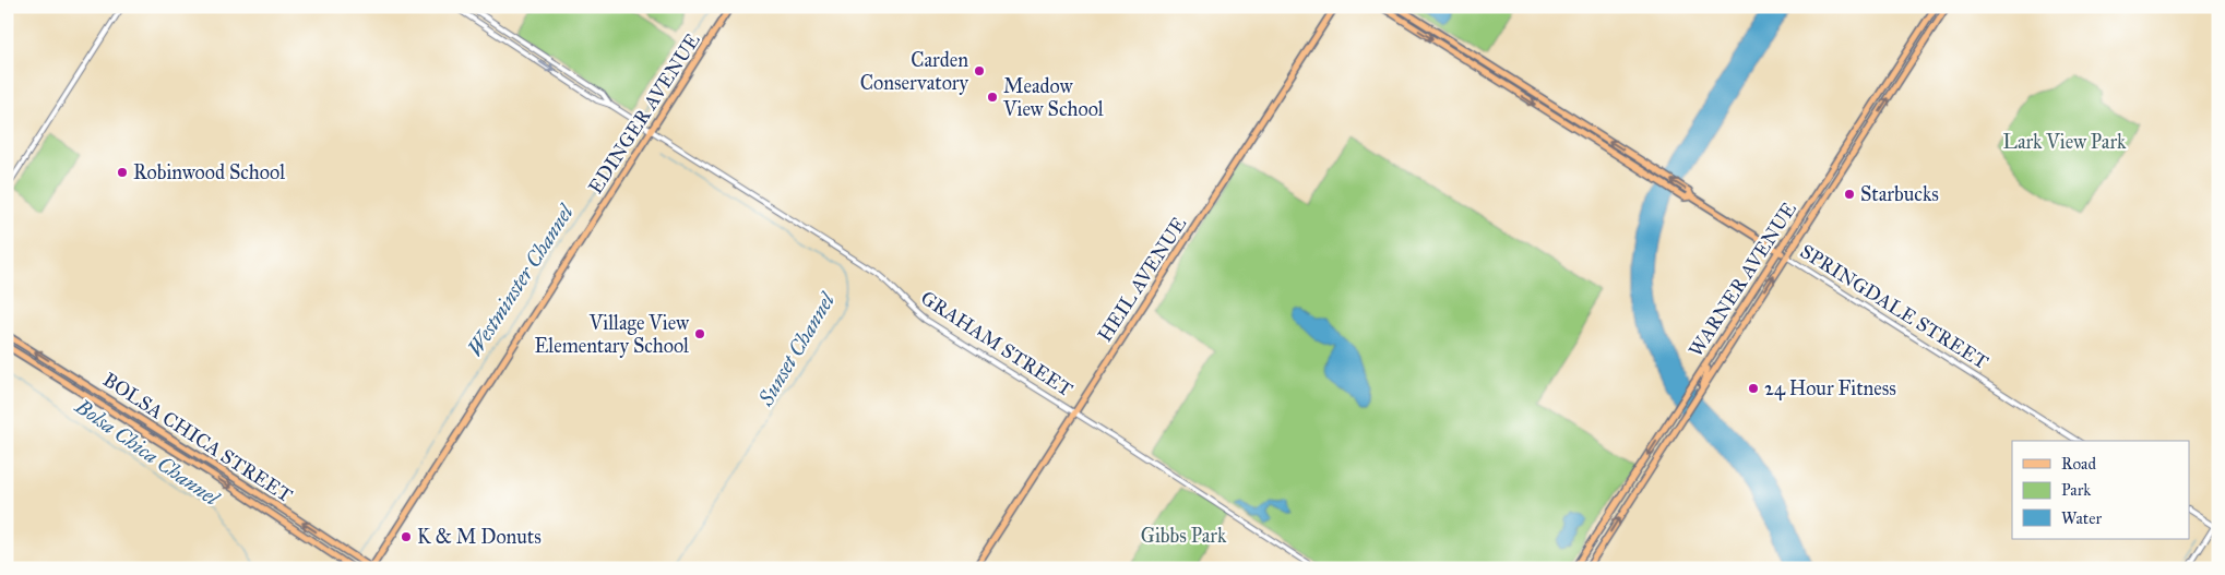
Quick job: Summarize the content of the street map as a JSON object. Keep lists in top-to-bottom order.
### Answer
{
  "streets": {
    "main road": [
      "EDINGER AVENUE",
      "HEIL AVENUE",
      "WARNER AVENUE",
      "SPRINGDALE STREET",
      "BOLSA CHICA STREET"
    ],
    "street": ["GRAHAM STREET"]
  },
  "crossings": [
    ["EDINGER AVENUE", "GRAHAM STREET"],
    ["EDINGER AVENUE", "BOLSA CHICA STREET"],
    ["HEIL AVENUE", "GRAHAM STREET"],
    ["WARNER AVENUE", "SPRINGDALE STREET"]
  ],
  "water": ["Westminster Channel", "Sunset Channel", "Bolsa Chica Channel"],
  "parks": ["Lark View Park", "Gibbs Park"],
  "places": [
    "Carden Conservatory",
    "Meadow View School",
    "Robinwood School",
    "Starbucks",
    "Village View Elementary School",
    "24 Hour Fitness",
    "K & M Donuts"
  ],
  "legend": ["Road", "Park", "Water"]
}
